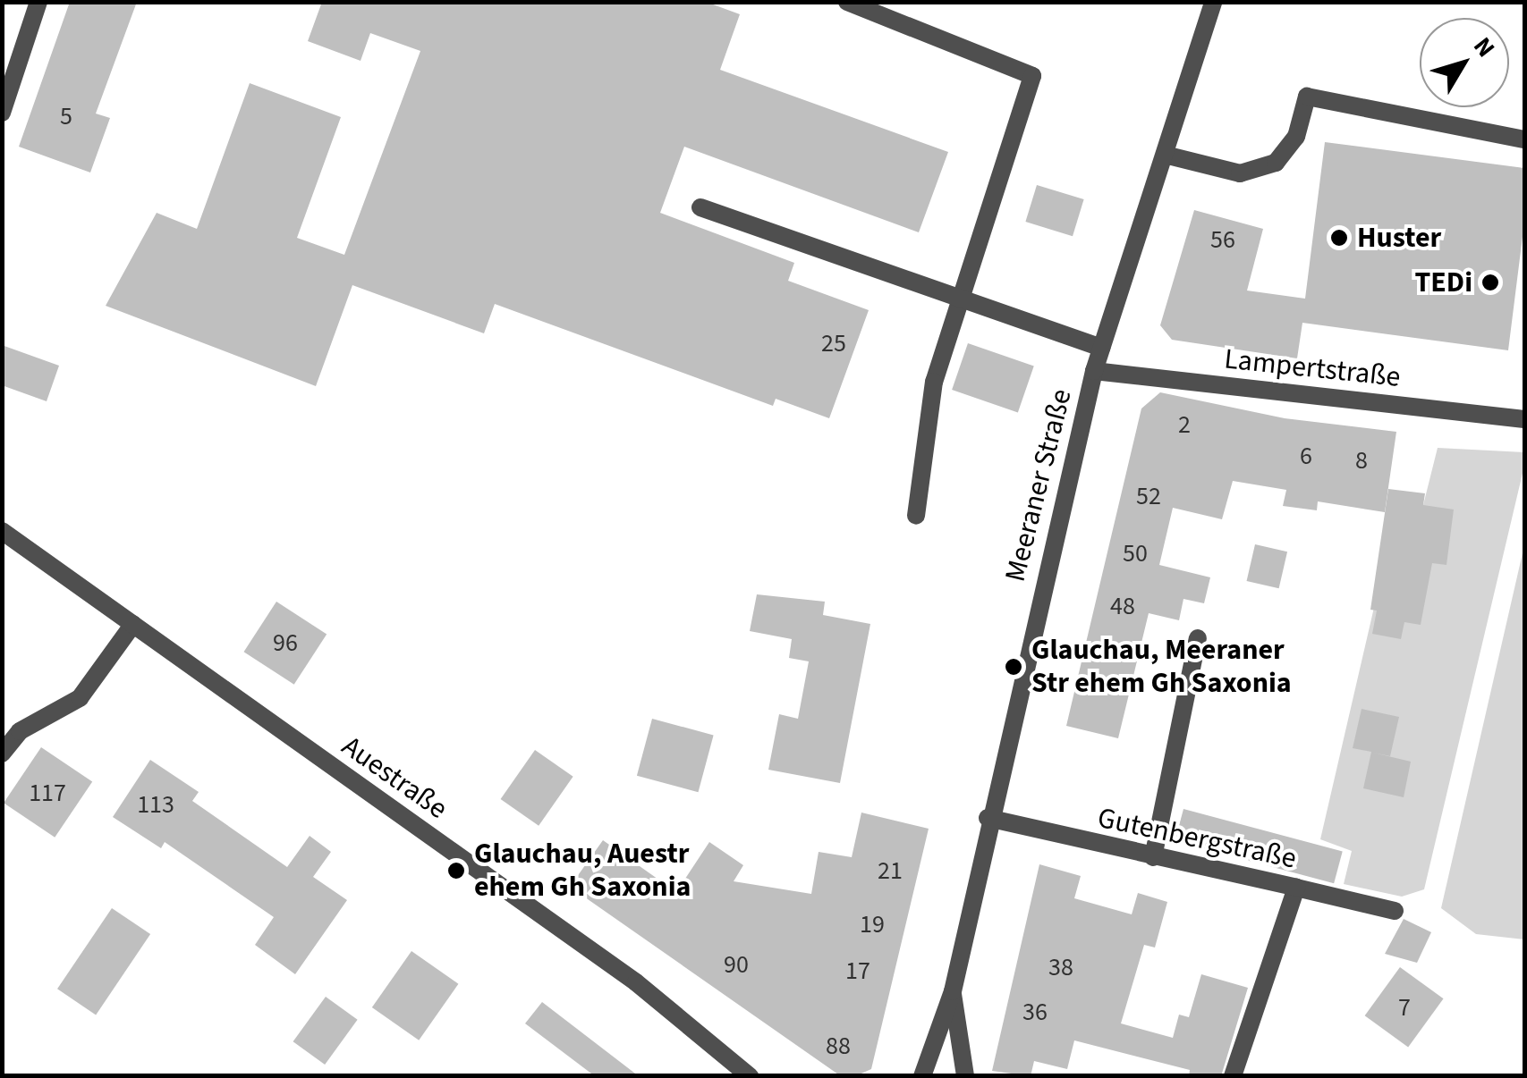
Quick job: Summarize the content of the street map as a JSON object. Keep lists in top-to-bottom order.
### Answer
{
  "streets": {
    "street": [
      "Lampertstraße",
      "Meeraner Straße",
      "Auestraße",
      "Gutenbergstraße"
    ]
  },
  "crossings": [
    ["Lampertstraße", "Meeraner Straße"],
    ["Meeraner Straße", "Gutenbergstraße"]
  ],
  "places": [
    "Huster",
    "TEDi",
    "Glauchau, Meeraner Str ehem Gh Saxonia",
    "Glauchau, Auestr ehem Gh Saxonia"
  ],
  "house_numbers": [
    "5",
    "56",
    "25",
    "2",
    "6",
    "8",
    "52",
    "50",
    "48",
    "96",
    "117",
    "113",
    "21",
    "19",
    "90",
    "38",
    "17",
    "7",
    "36",
    "88"
  ],
  "north": "top right"
}
